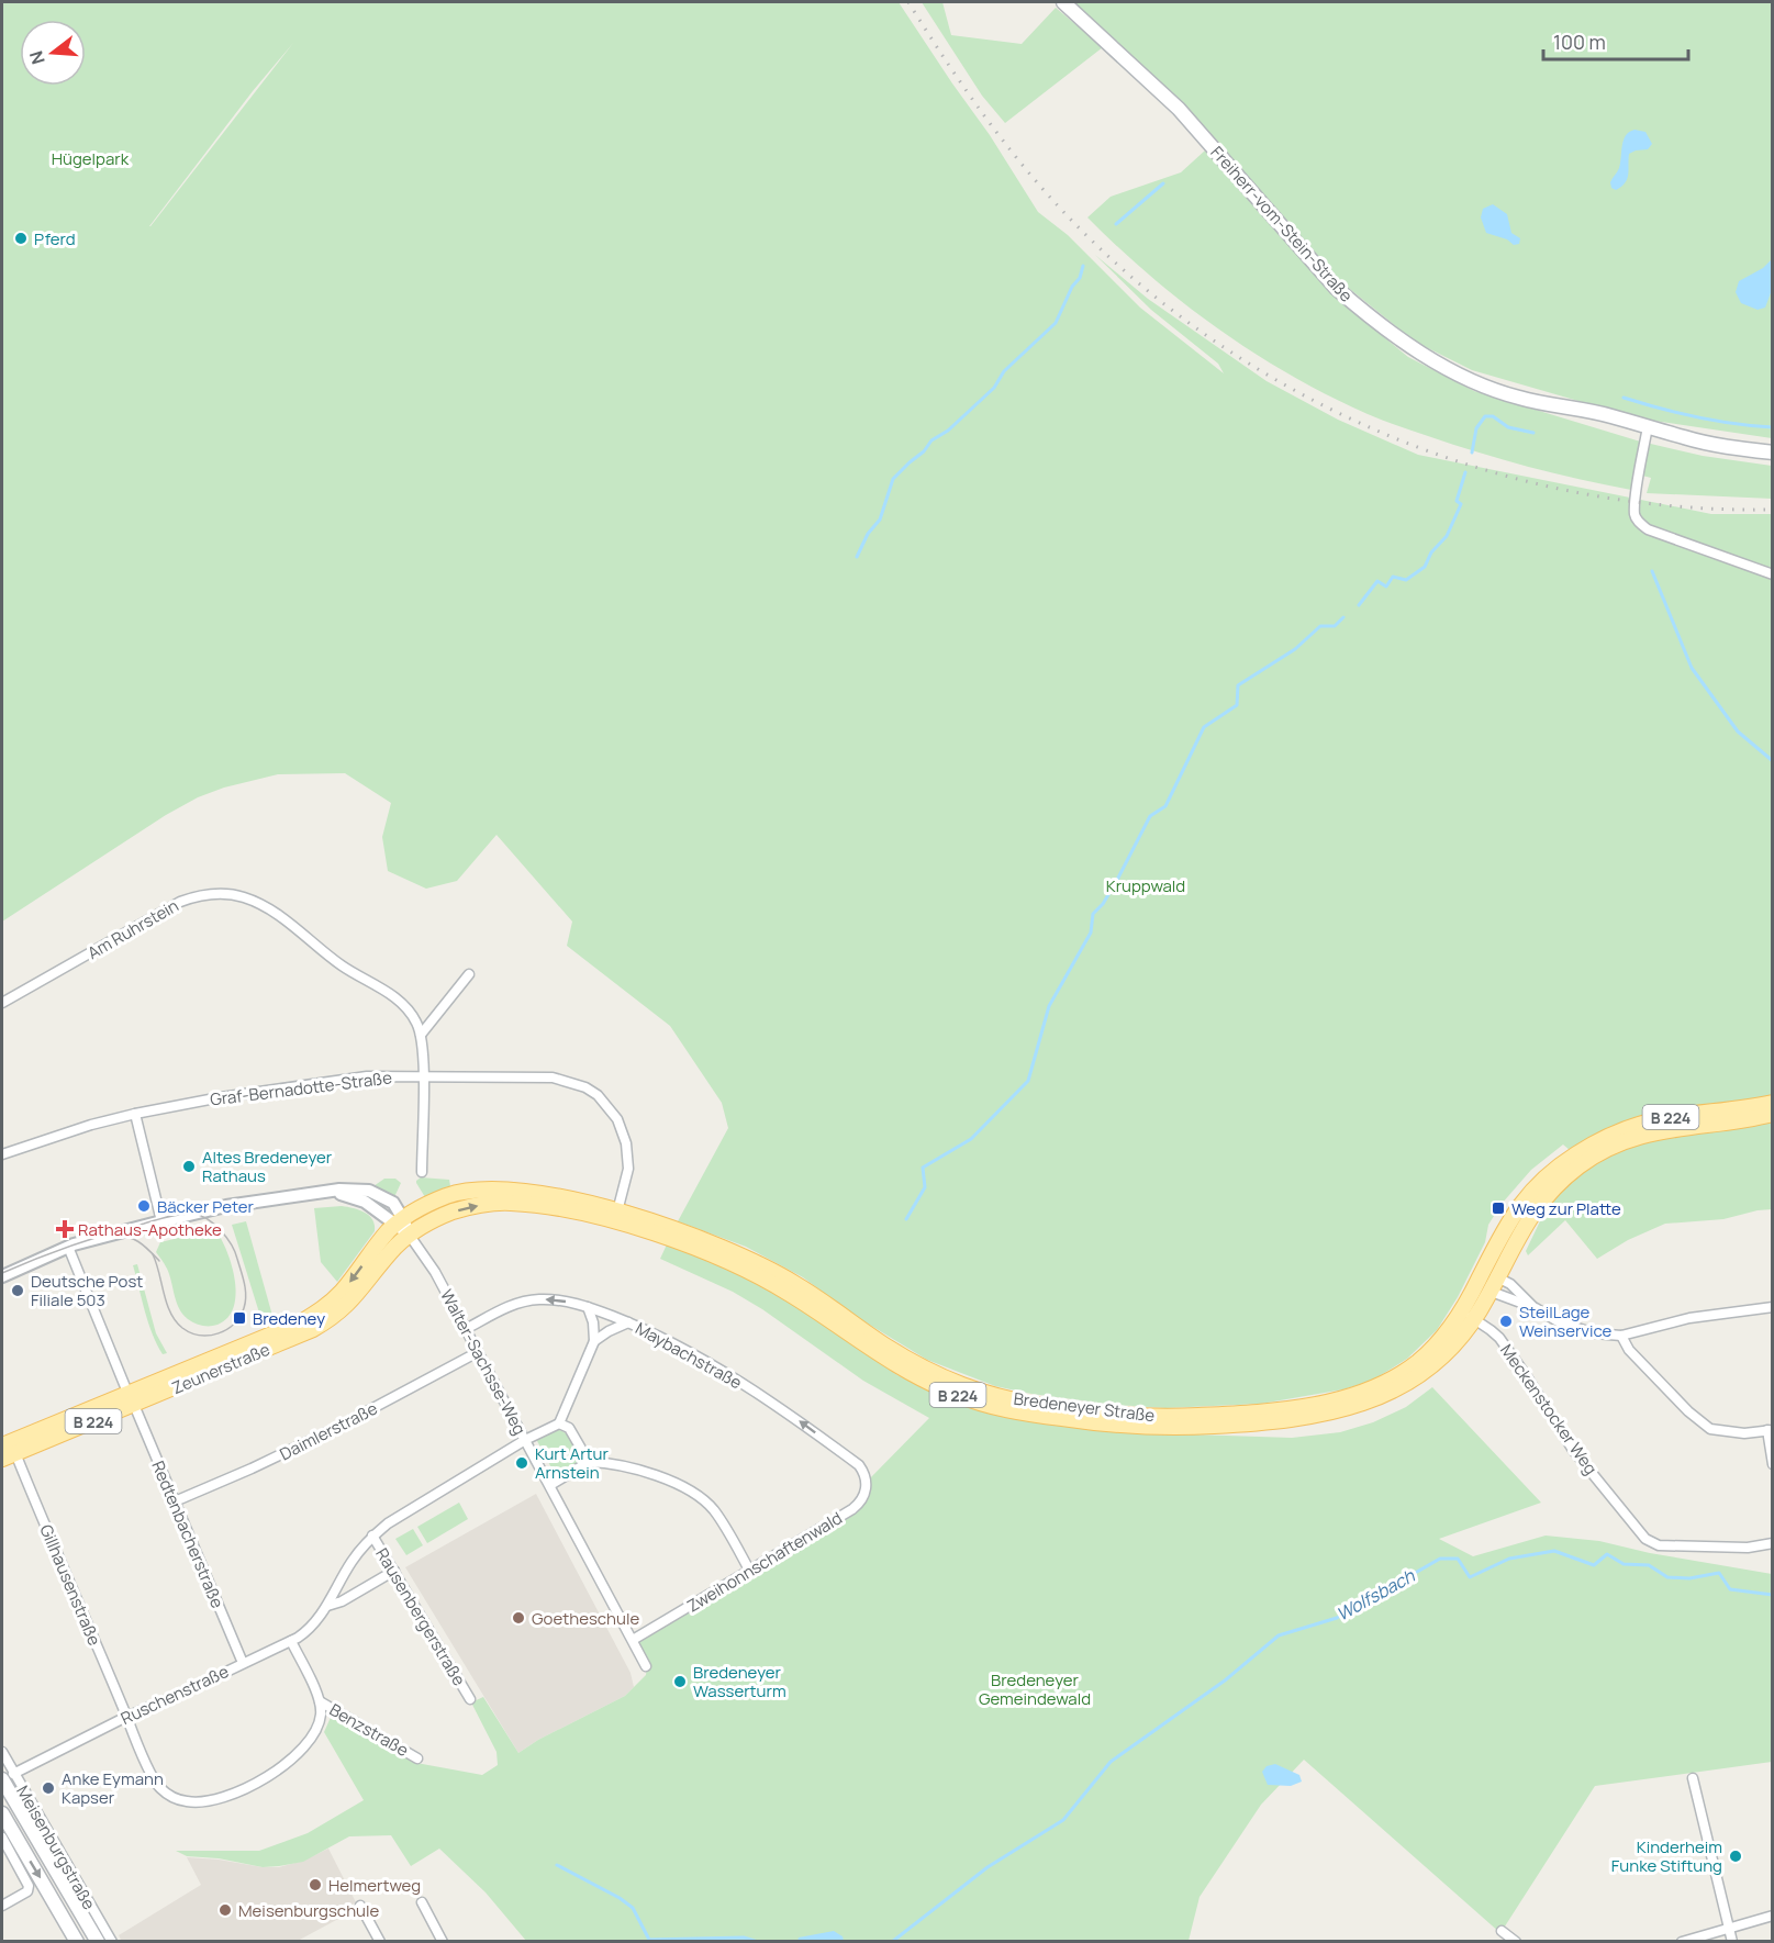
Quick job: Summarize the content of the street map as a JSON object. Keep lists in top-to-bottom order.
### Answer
{
  "streets": {
    "main road": [
      "Freiherr-vom-Stein-Straße",
      "B 224",
      "Zeunerstraße",
      "Bredeneyer Straße",
      "Meisenburgstraße"
    ],
    "street": [
      "Am Ruhrstein",
      "Graf-Bernadotte-Straße",
      "Maybachstraße",
      "Walter-Sachsse-Weg",
      "Meckenstocker Weg",
      "Daimlerstraße",
      "Redtenbacherstraße",
      "Zweihonnschaftenwald",
      "Gillhausenstraße",
      "Rausenbergerstraße",
      "Ruschenstraße",
      "Benzstraße"
    ]
  },
  "crossings": [
    ["Am Ruhrstein", "Graf-Bernadotte-Straße"],
    ["Graf-Bernadotte-Straße", "Bredeneyer Straße"],
    ["Maybachstraße", "Walter-Sachsse-Weg"],
    ["Maybachstraße", "Zweihonnschaftenwald"],
    ["Walter-Sachsse-Weg", "Zeunerstraße"],
    ["Walter-Sachsse-Weg", "Bredeneyer Straße"],
    ["Walter-Sachsse-Weg", "Daimlerstraße"],
    ["Walter-Sachsse-Weg", "Zweihonnschaftenwald"],
    ["Walter-Sachsse-Weg", "Ruschenstraße"],
    ["Zeunerstraße", "Bredeneyer Straße"],
    ["Zeunerstraße", "Redtenbacherstraße"],
    ["Zeunerstraße", "Gillhausenstraße"],
    ["Bredeneyer Straße", "Meckenstocker Weg"],
    ["Daimlerstraße", "Redtenbacherstraße"],
    ["Redtenbacherstraße", "Ruschenstraße"],
    ["Gillhausenstraße", "Ruschenstraße"],
    ["Gillhausenstraße", "Benzstraße"],
    ["Rausenbergerstraße", "Ruschenstraße"],
    ["Ruschenstraße", "Meisenburgstraße"]
  ],
  "one_way": ["Maybachstraße"],
  "water": ["Wolfsbach"],
  "parks": ["Hügelpark", "Kruppwald", "Bredeneyer Gemeindewald"],
  "places": {
    "other": [
      "Pferd",
      "Altes Bredeneyer Rathaus",
      "Bäcker Peter",
      "Deutsche Post Filiale 503",
      "SteilLage Weinservice",
      "Kurt Artur Arnstein",
      "Goetheschule",
      "Bredeneyer Wasserturm",
      "Anke Eymann Kapser",
      "Kinderheim Funke Stiftung",
      "Helmertweg",
      "Meisenburgschule"
    ],
    "transit": ["Weg zur Platte", "Bredeney"],
    "health": ["Rathaus-Apotheke"]
  },
  "scale_bar": "100 m",
  "north": "left"
}
